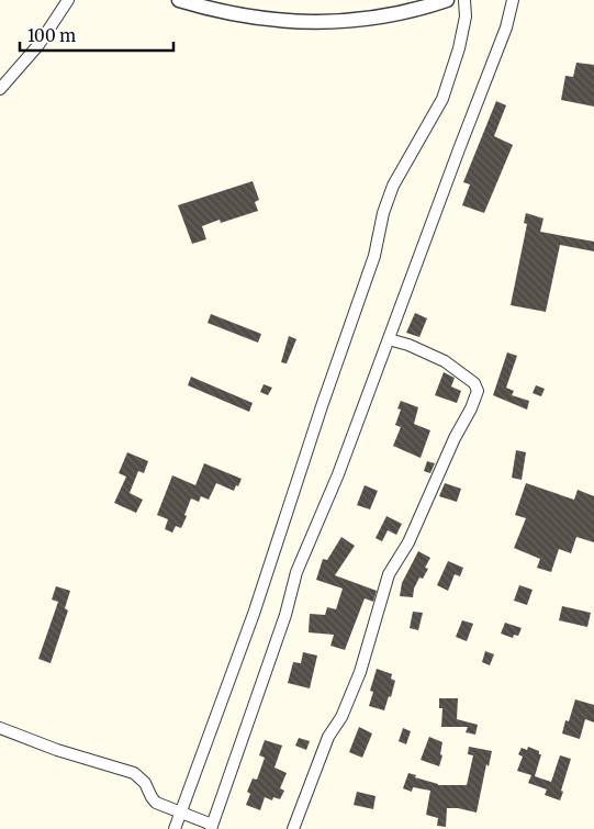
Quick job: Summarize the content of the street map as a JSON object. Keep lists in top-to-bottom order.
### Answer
{
  "scale_bar": "100 m"
}
